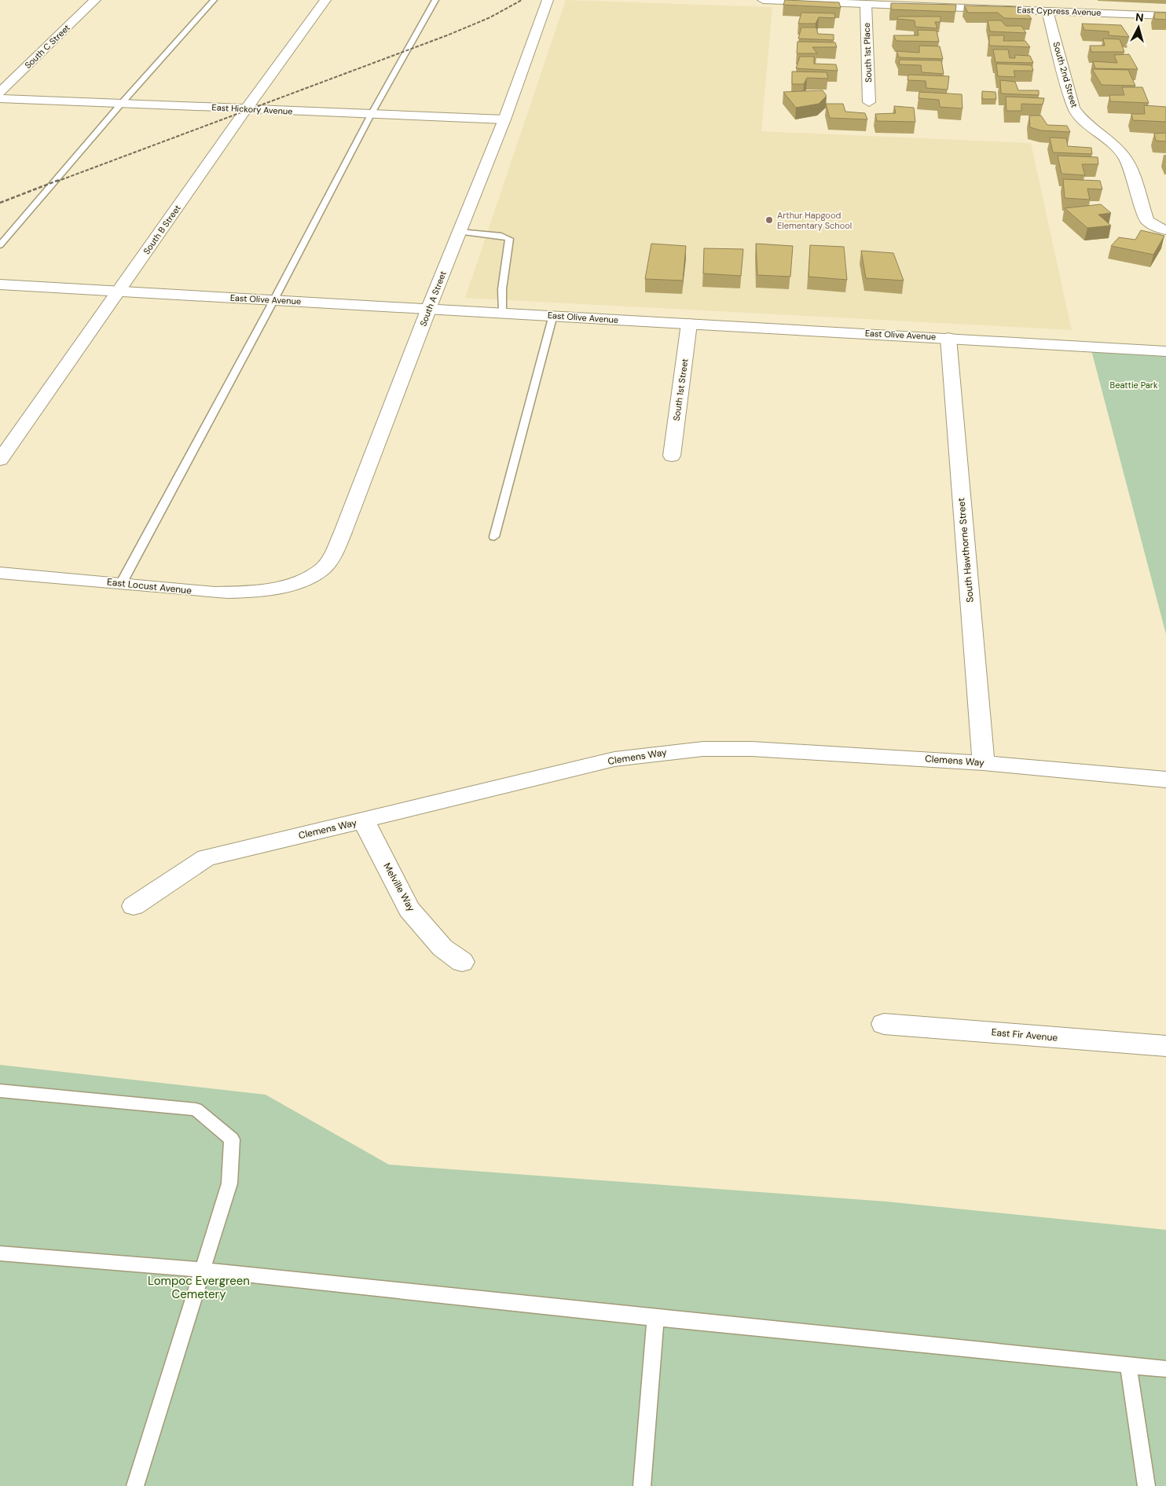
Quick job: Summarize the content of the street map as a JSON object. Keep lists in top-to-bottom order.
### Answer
{
  "streets": {
    "street": [
      "East Cypress Avenue",
      "South C Street",
      "South 1st Place",
      "South 2nd Street",
      "East Hickory Avenue",
      "South B Street",
      "South A Street",
      "East Olive Avenue",
      "South 1st Street",
      "South Hawthorne Street",
      "East Locust Avenue",
      "Clemens Way",
      "Melville Way",
      "East Fir Avenue"
    ]
  },
  "crossings": [
    ["East Cypress Avenue", "South 1st Place"],
    ["East Cypress Avenue", "South 2nd Street"],
    ["East Hickory Avenue", "South B Street"],
    ["East Hickory Avenue", "South A Street"],
    ["South B Street", "East Olive Avenue"],
    ["South A Street", "East Olive Avenue"],
    ["South A Street", "East Locust Avenue"],
    ["East Olive Avenue", "South 1st Street"],
    ["East Olive Avenue", "South Hawthorne Street"],
    ["South Hawthorne Street", "Clemens Way"],
    ["Clemens Way", "Melville Way"]
  ],
  "parks": ["Beattie Park", "Lompoc Evergreen Cemetery"],
  "places": ["Arthur Hapgood Elementary School"],
  "north": "top"
}
